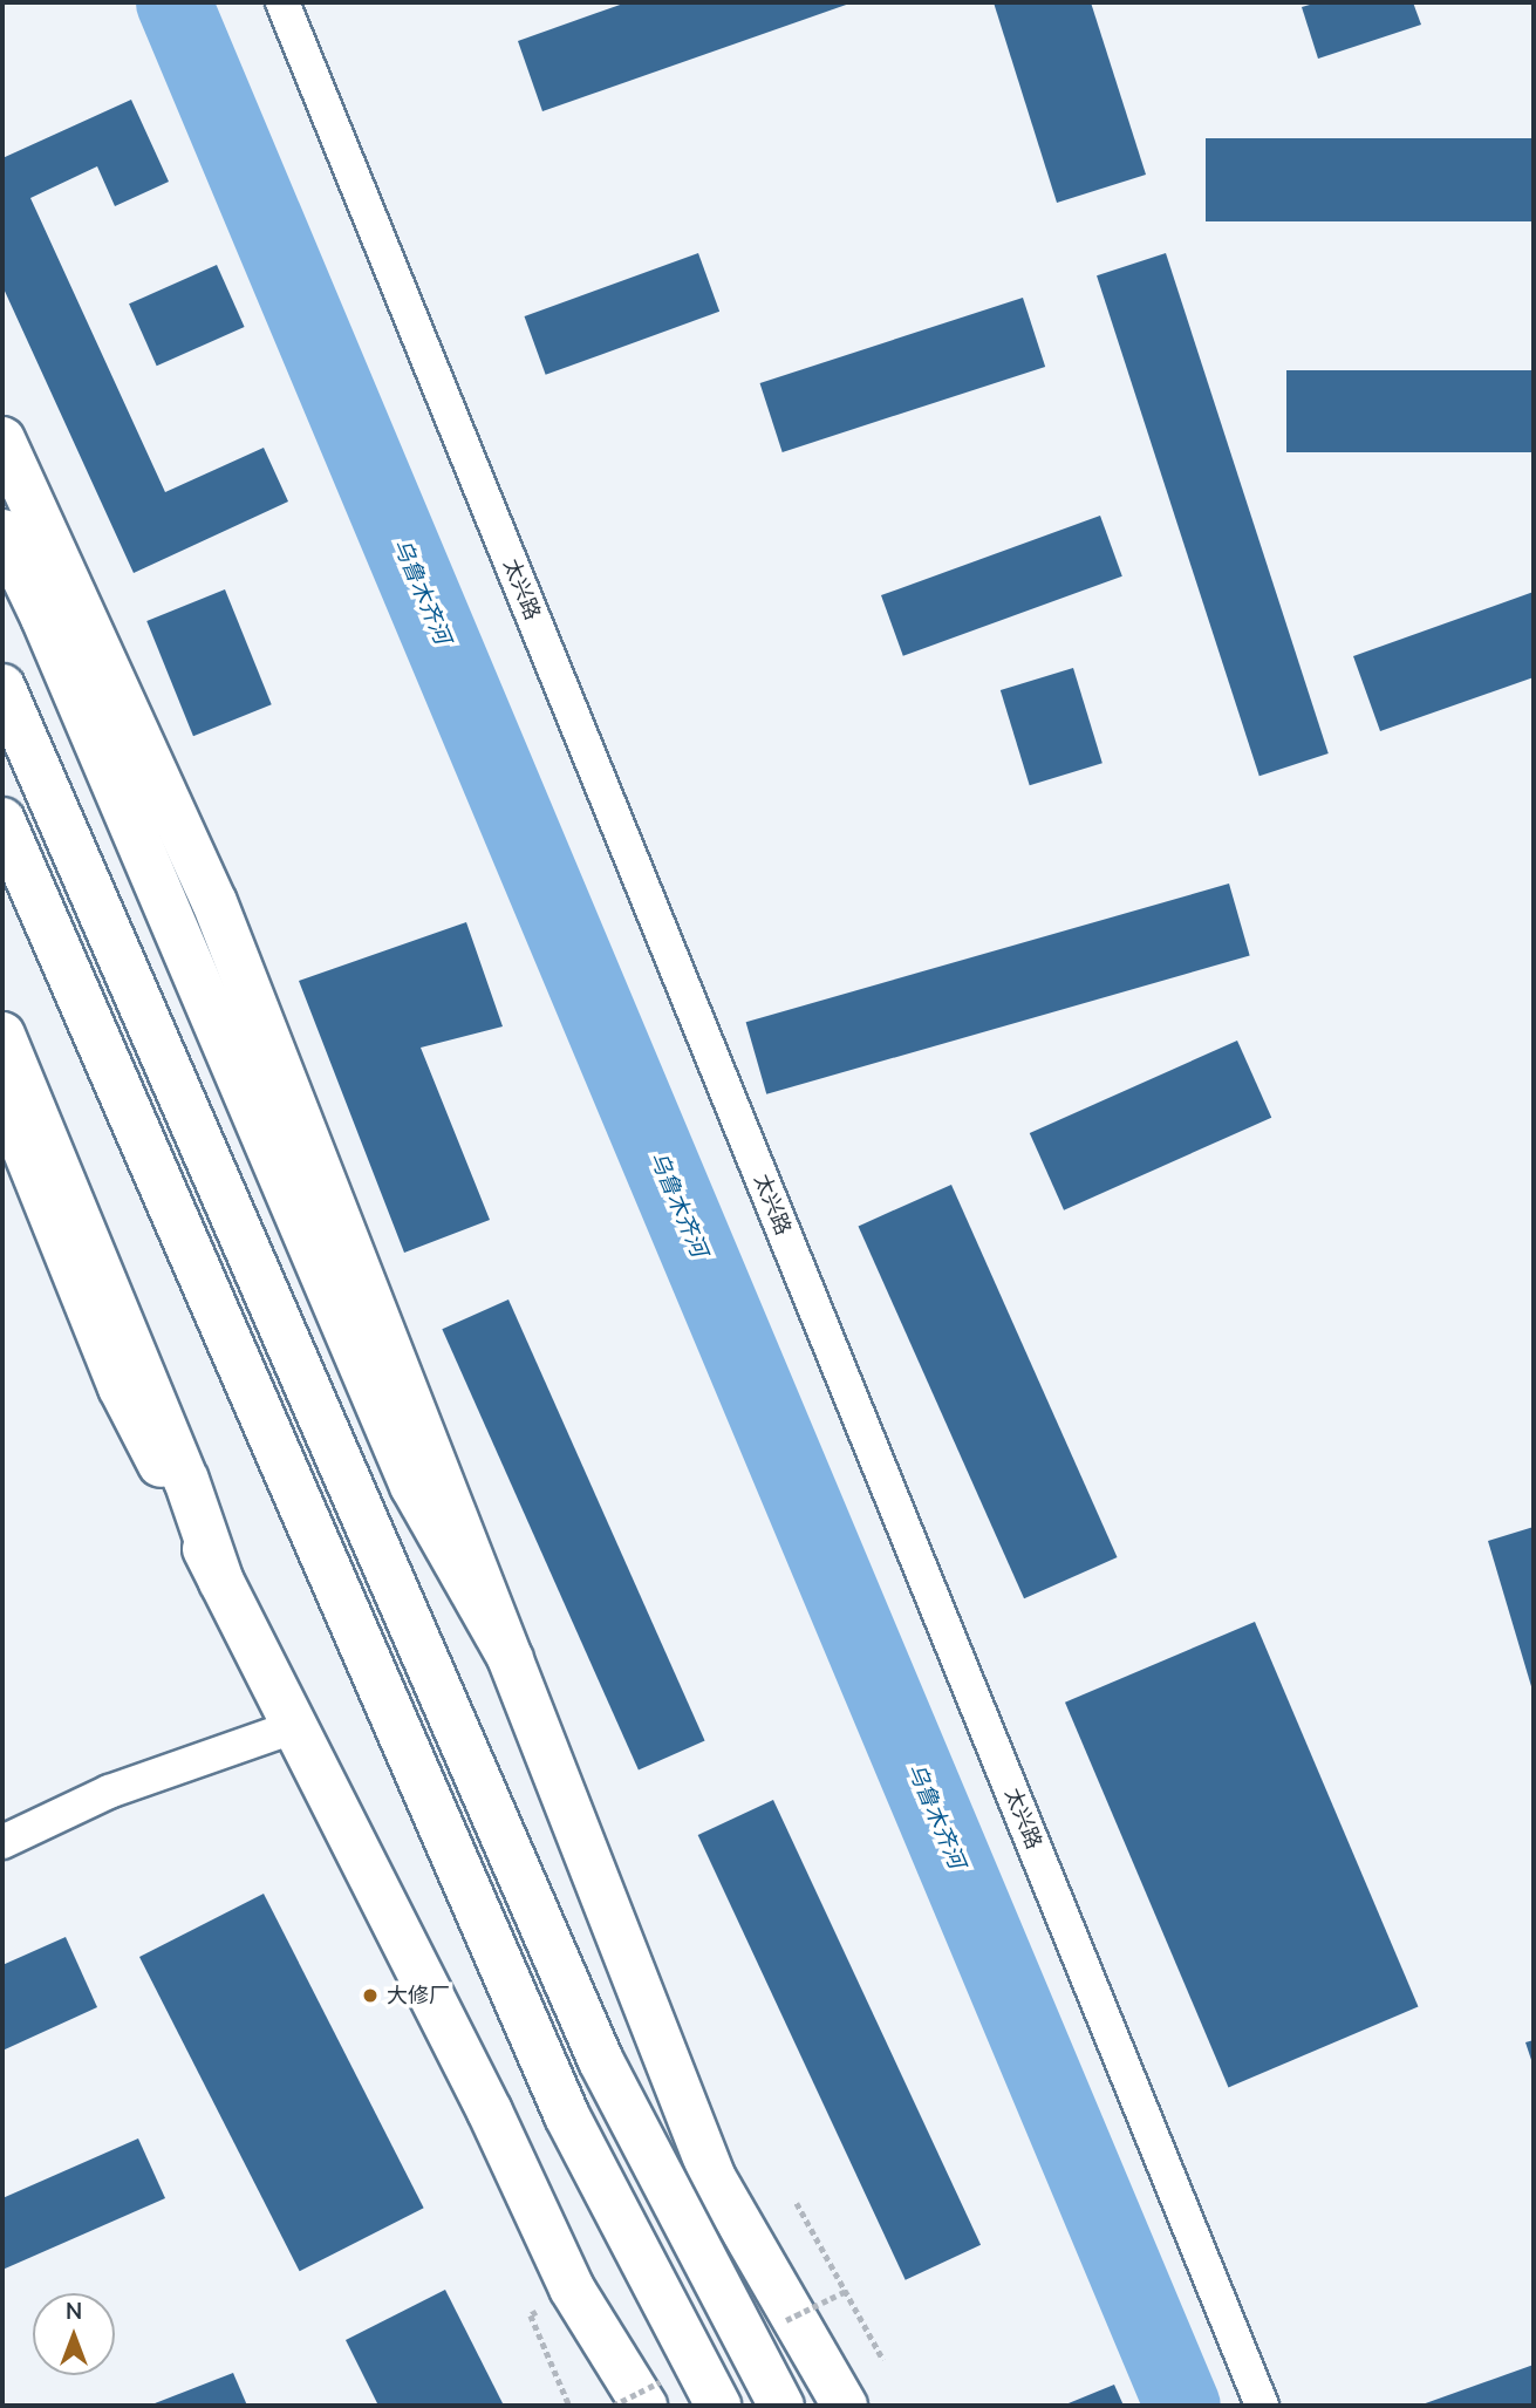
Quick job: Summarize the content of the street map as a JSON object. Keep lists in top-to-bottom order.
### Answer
{
  "streets": {
    "street": ["太兴路"]
  },
  "water": ["乌鲁木齐河"],
  "places": ["大修厂"],
  "north": "top"
}
